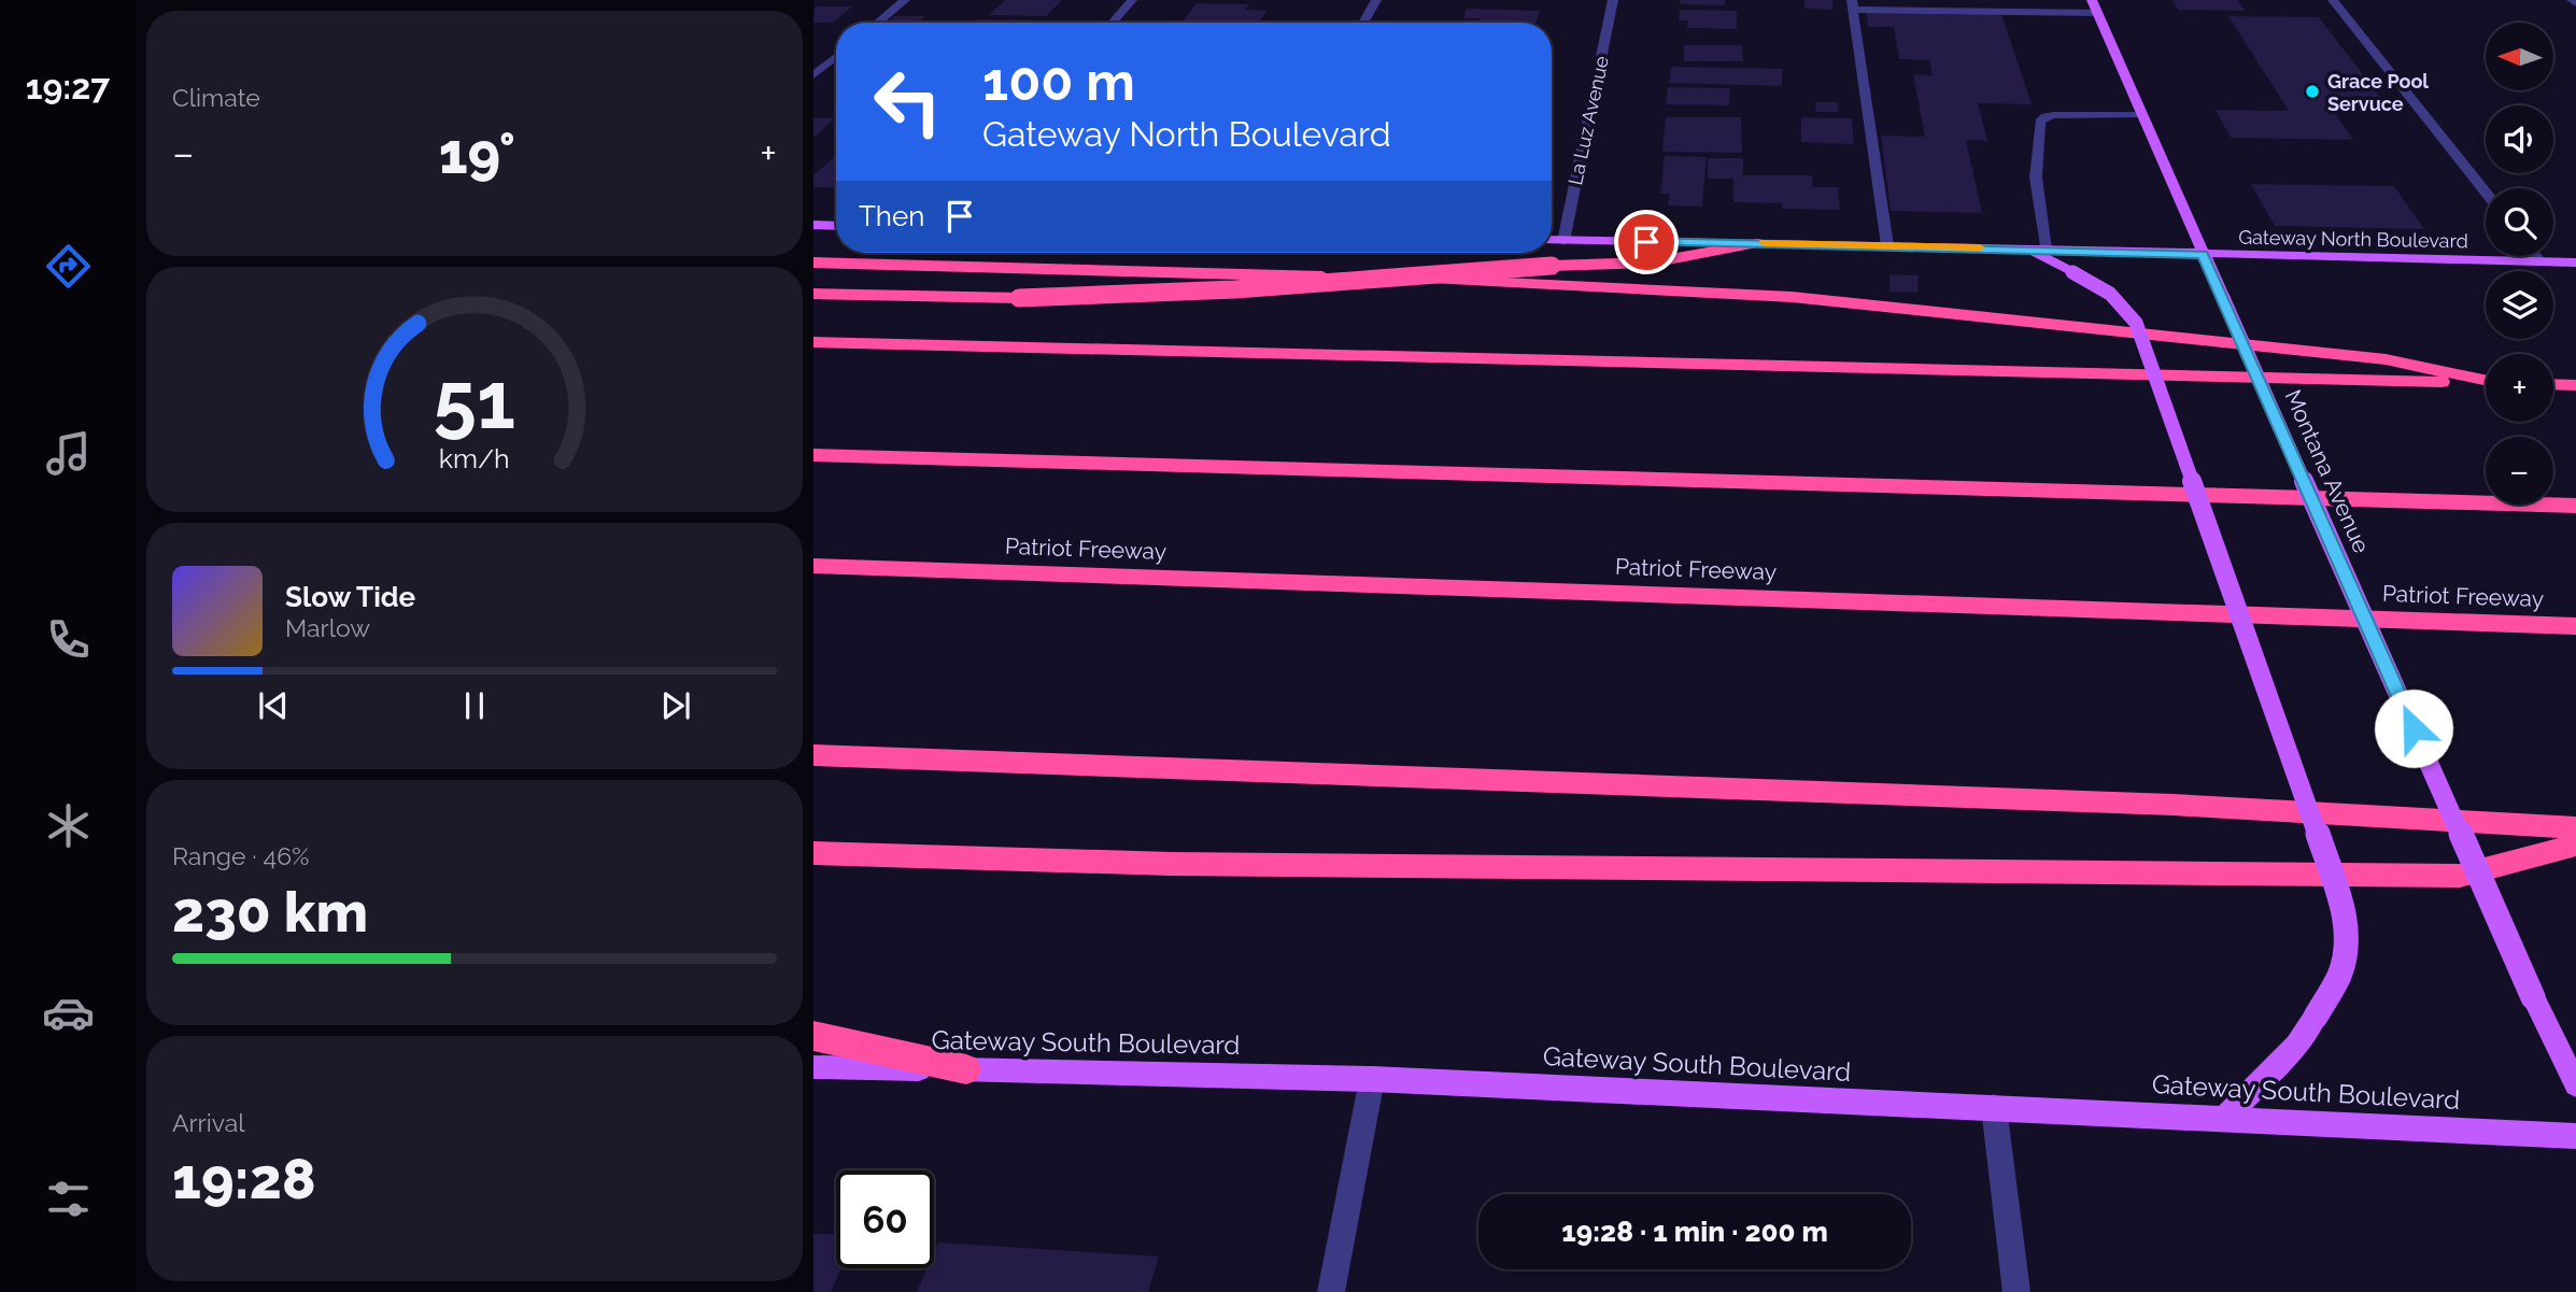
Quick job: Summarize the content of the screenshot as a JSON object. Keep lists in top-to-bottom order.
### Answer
{
  "streets": {
    "highway": ["Patriot Freeway"],
    "main road": ["Gateway North Boulevard", "Montana Avenue", "Gateway South Boulevard"],
    "street": ["La Luz Avenue"]
  },
  "crossings": [
    ["La Luz Avenue", "Gateway North Boulevard"],
    ["Gateway North Boulevard", "Montana Avenue"]
  ],
  "places": ["Grace Pool Servuce"],
  "north": "left",
  "page": {
    "tabs": "19:27",
    "tile": [
      "Climate",
      ["Range · 46%", "230 km"],
      ["Arrival", "19:28"]
    ],
    "map_buttons": ["+", "−"],
    "turn": ["100 m", "Gateway North Boulevard"],
    "heat": ["−", "19°", "+"],
    "then": "Then",
    "song": ["Slow Tide", "Marlow"],
    "limit": "60",
    "trip": "19:28 · 1 min · 200 m",
    "gauge": ["51", "km/h"]
  }
}
